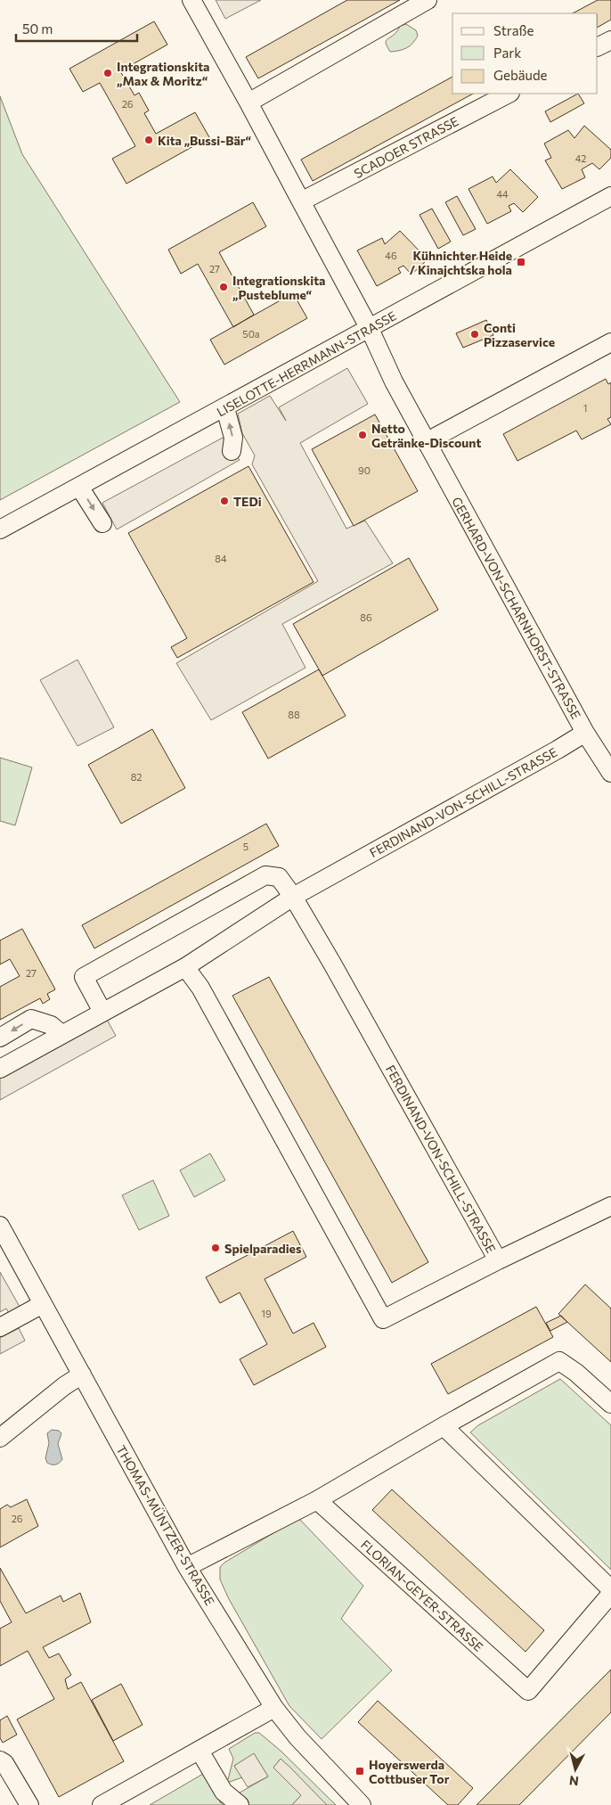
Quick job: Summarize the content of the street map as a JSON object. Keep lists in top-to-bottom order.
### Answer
{
  "streets": {
    "street": [
      "SCADOER STRASSE",
      "LISELOTTE-HERRMANN-STRASSE",
      "GERHARD-VON-SCHARNHORST-STRASSE",
      "FERDINAND-VON-SCHILL-STRASSE",
      "THOMAS-MÜNTZER-STRASSE",
      "FLORIAN-GEYER-STRASSE"
    ]
  },
  "crossings": [
    ["LISELOTTE-HERRMANN-STRASSE", "GERHARD-VON-SCHARNHORST-STRASSE"],
    ["GERHARD-VON-SCHARNHORST-STRASSE", "FERDINAND-VON-SCHILL-STRASSE"]
  ],
  "places": {
    "other": [
      "Integrationskita „Max & Moritz“",
      "Kita „Bussi-Bär“",
      "Integrationskita „Pusteblume“",
      "Conti Pizzaservice",
      "Netto Getränke-Discount",
      "TEDi",
      "Spielparadies"
    ],
    "transit": ["Kühnichter Heide / Kinajchtska hola", "Hoyerswerda Cottbuser Tor"]
  },
  "house_numbers": [
    "26",
    "42",
    "44",
    "46",
    "27",
    "50a",
    "1",
    "90",
    "84",
    "86",
    "88",
    "82",
    "5",
    "27",
    "19",
    "26"
  ],
  "legend": ["Straße", "Park", "Gebäude"],
  "scale_bar": "50 m",
  "north": "bottom"
}
